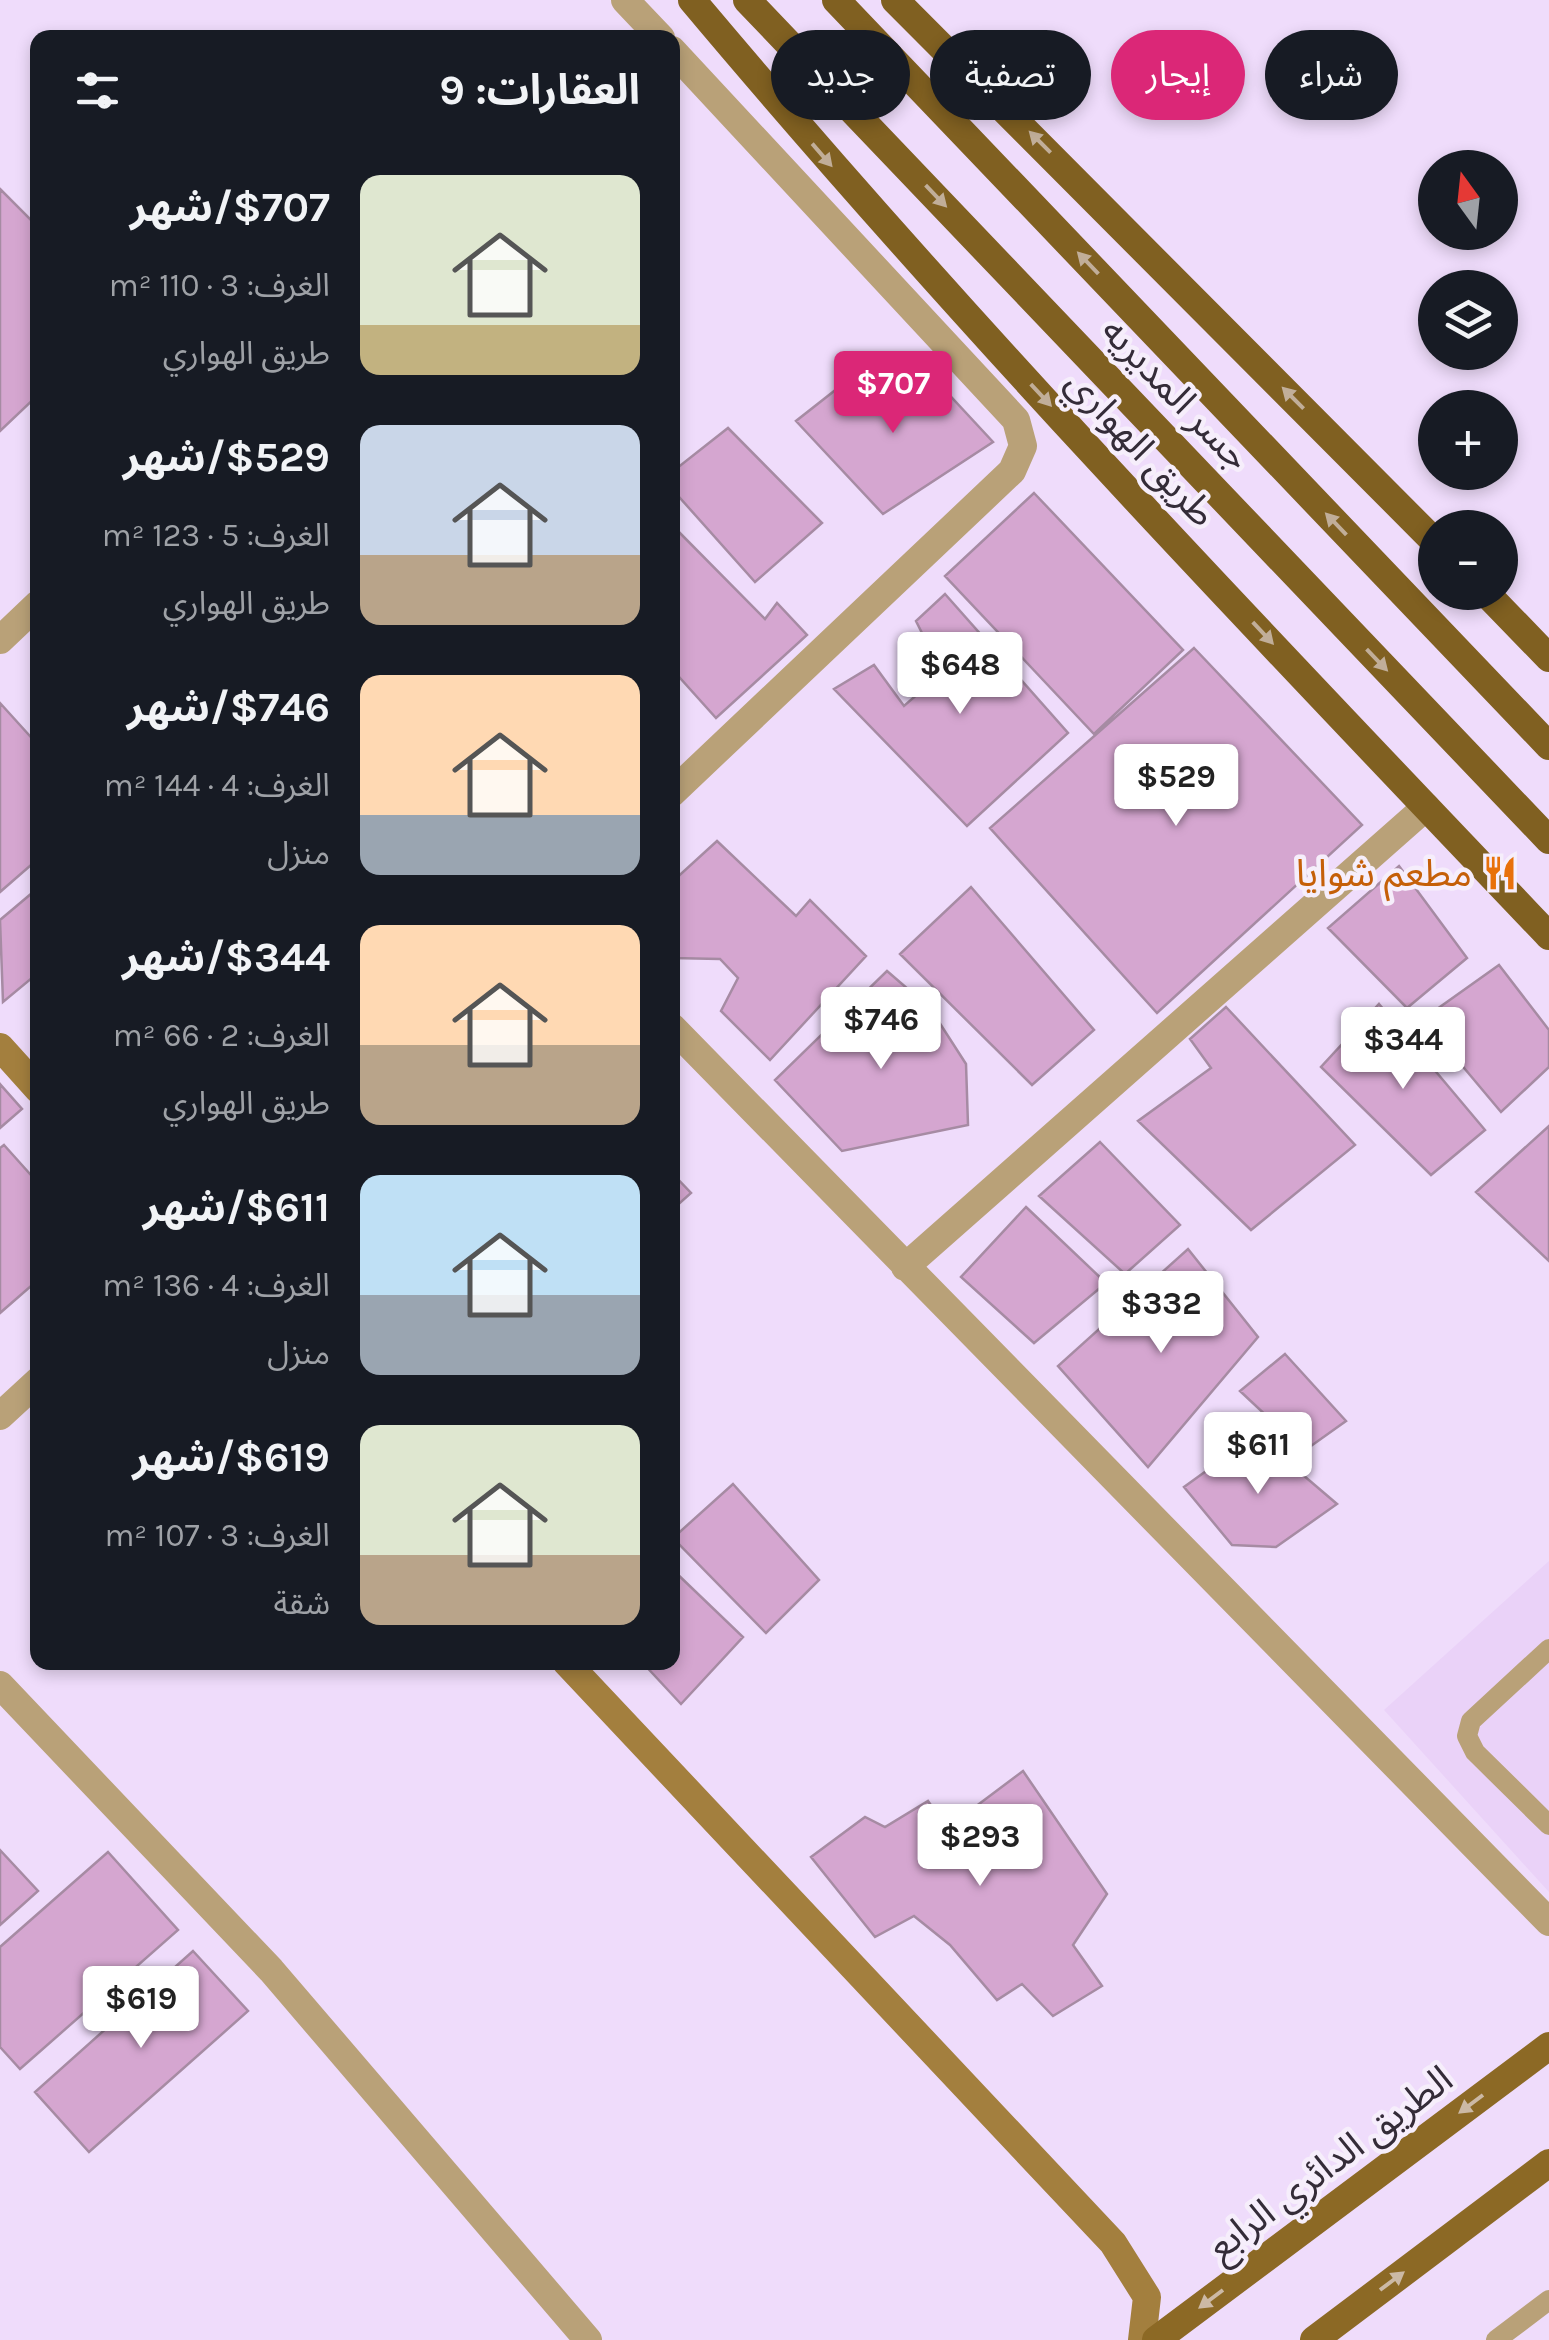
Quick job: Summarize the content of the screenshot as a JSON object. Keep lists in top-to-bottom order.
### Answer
{
  "streets": {
    "highway": ["جسر المديريه", "طريق الهواري"],
    "main road": ["الطريق الدائري الرابع"]
  },
  "places": {
    "restaurant": ["مطعم شوايا"]
  },
  "north": "top",
  "page": {
    "chip": [
      "شراء",
      "إيجار",
      "تصفية",
      "جديد"
    ],
    "heading": "العقارات: 9",
    "map_buttons": ["+", "−"],
    "list": [
      {
        "name": "$707/شهر",
        "note": "الغرف: 3 · 110 m² · طريق الهواري"
      },
      {
        "name": "$529/شهر",
        "note": "الغرف: 5 · 123 m² · طريق الهواري"
      },
      {
        "name": "$746/شهر",
        "note": "الغرف: 4 · 144 m² · منزل"
      },
      {
        "name": "$344/شهر",
        "note": "الغرف: 2 · 66 m² · طريق الهواري"
      },
      {
        "name": "$611/شهر",
        "note": "الغرف: 4 · 136 m² · منزل"
      },
      {
        "name": "$619/شهر",
        "note": "الغرف: 3 · 107 m² · شقة"
      }
    ],
    "price": [
      "$707",
      "$648",
      "$529",
      "$746",
      "$344",
      "$332",
      "$611",
      "$293",
      "$619"
    ]
  }
}
